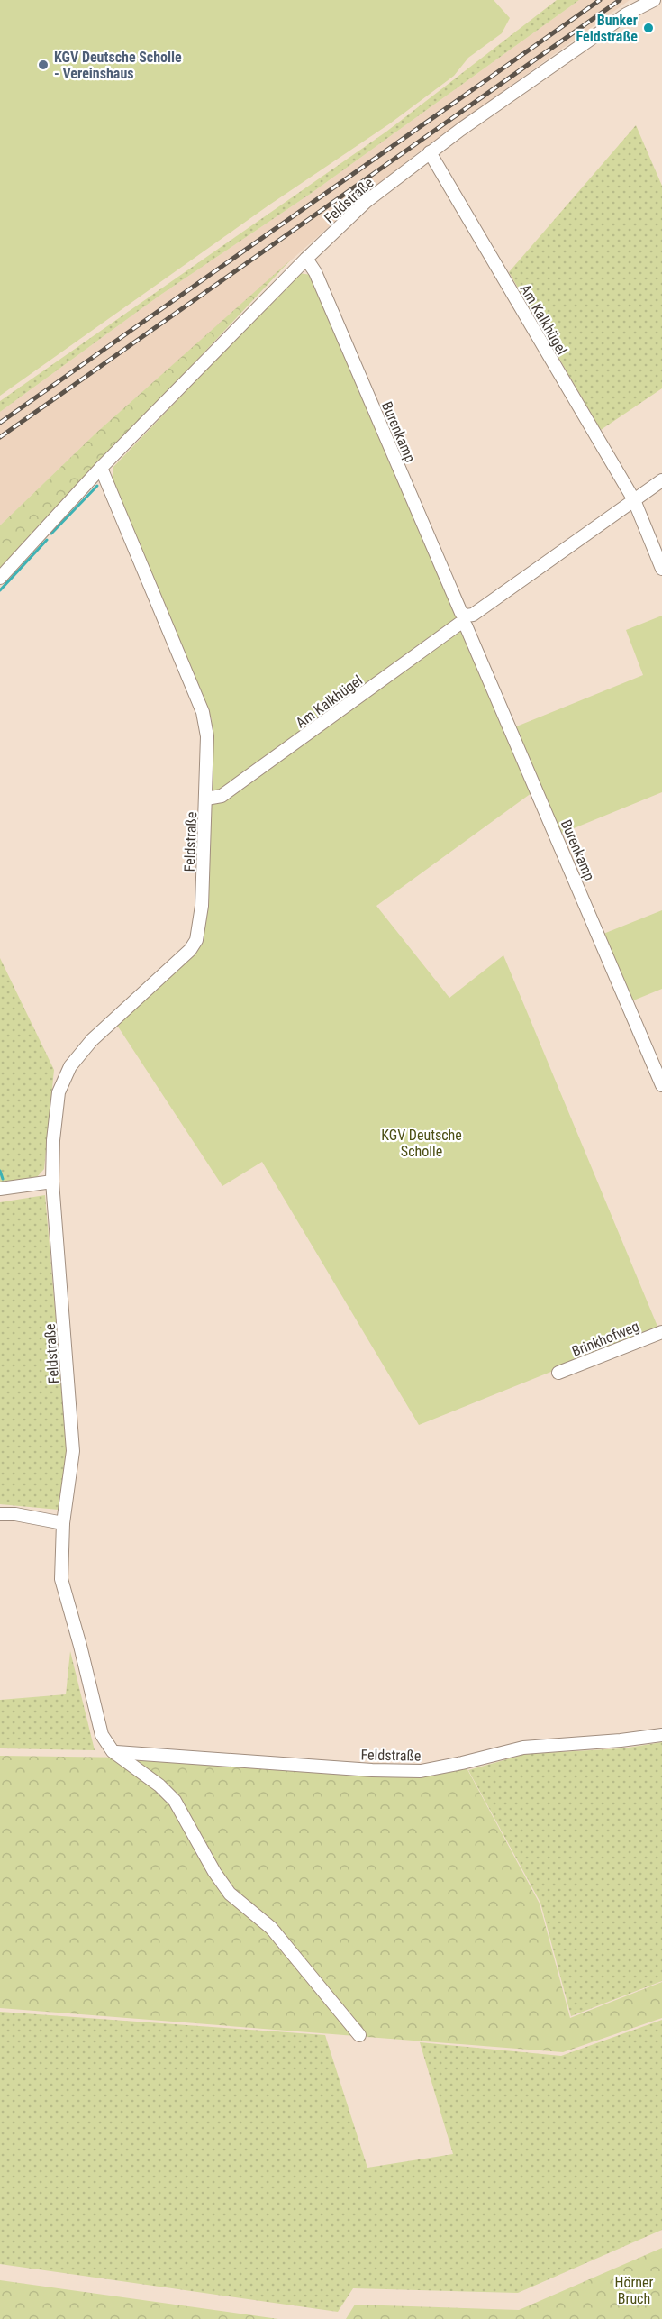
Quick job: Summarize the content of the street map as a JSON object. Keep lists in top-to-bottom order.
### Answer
{
  "streets": {
    "street": [
      "Feldstraße",
      "Am Kalkhügel",
      "Burenkamp",
      "Brinkhofweg"
    ]
  },
  "crossings": [
    ["Feldstraße", "Am Kalkhügel"],
    ["Feldstraße", "Burenkamp"],
    ["Am Kalkhügel", "Burenkamp"]
  ],
  "parks": ["KGV Deutsche Scholle", "Hörner Bruch"],
  "places": ["Bunker Feldstraße", "KGV Deutsche Scholle - Vereinshaus"]
}
